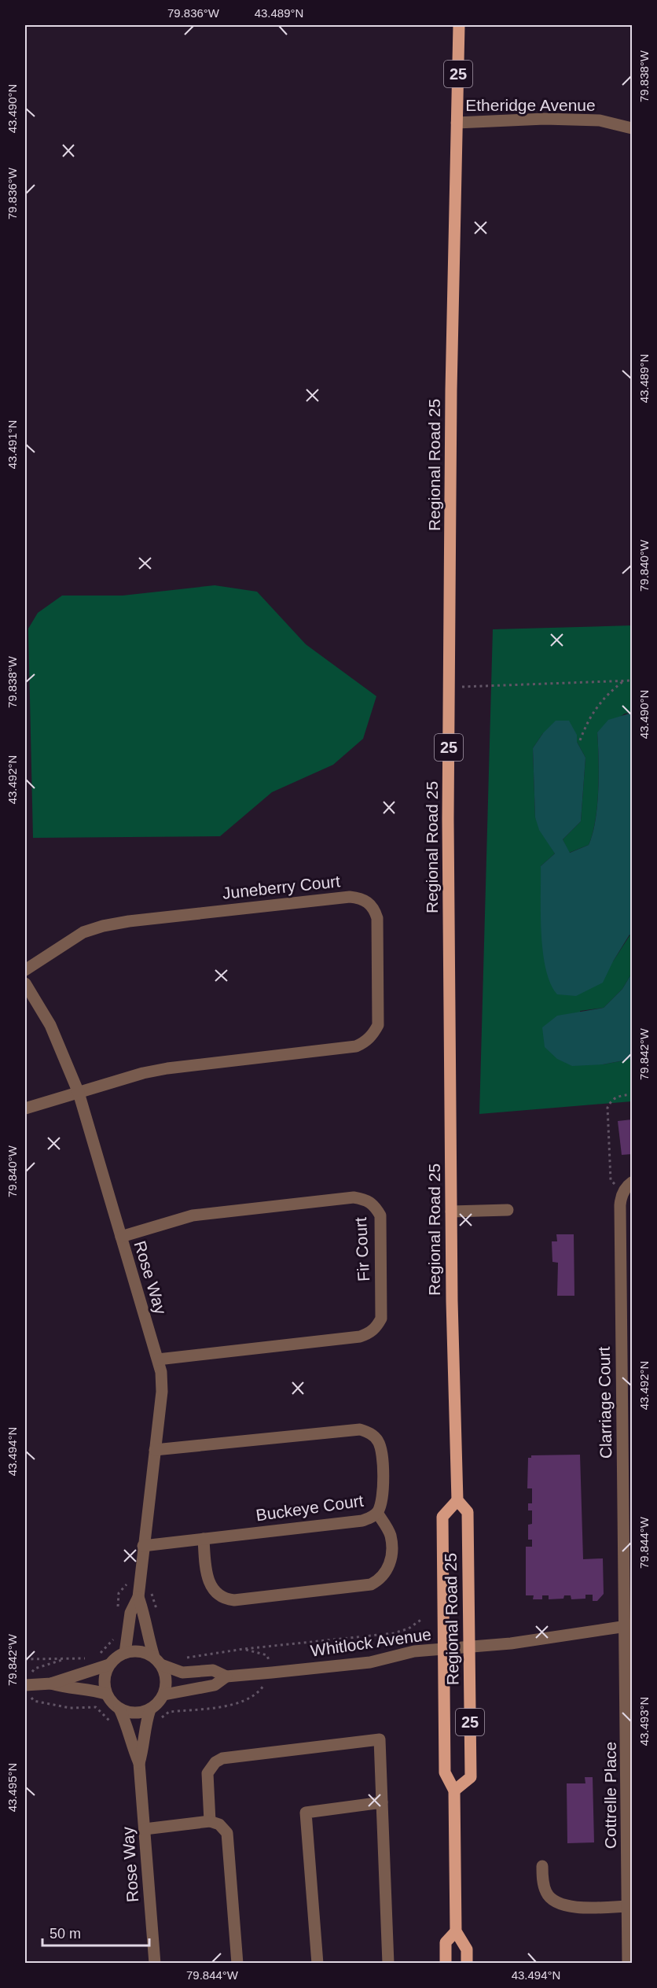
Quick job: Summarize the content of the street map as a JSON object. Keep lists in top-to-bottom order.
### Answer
{
  "streets": {
    "main road": ["25", "Regional Road 25"],
    "street": [
      "Etheridge Avenue",
      "Juneberry Court",
      "Fir Court",
      "Rose Way",
      "Clarriage Court",
      "Buckeye Court",
      "Whitlock Avenue",
      "Cottrelle Place"
    ]
  },
  "crossings": [
    ["Etheridge Avenue", "Regional Road 25"],
    ["Regional Road 25", "Whitlock Avenue"],
    ["Juneberry Court", "Rose Way"],
    ["Fir Court", "Rose Way"],
    ["Rose Way", "Buckeye Court"],
    ["Rose Way", "Whitlock Avenue"],
    ["Clarriage Court", "Whitlock Avenue"],
    ["Clarriage Court", "Cottrelle Place"],
    ["Whitlock Avenue", "Cottrelle Place"]
  ],
  "scale_bar": "50 m",
  "coordinates": [
    "79.836°W",
    "43.489°N",
    "79.838°W",
    "43.490°N",
    "43.491°N",
    "79.840°W",
    "43.492°N",
    "79.842°W",
    "43.494°N",
    "79.844°W",
    "43.493°N",
    "43.495°N"
  ]
}
